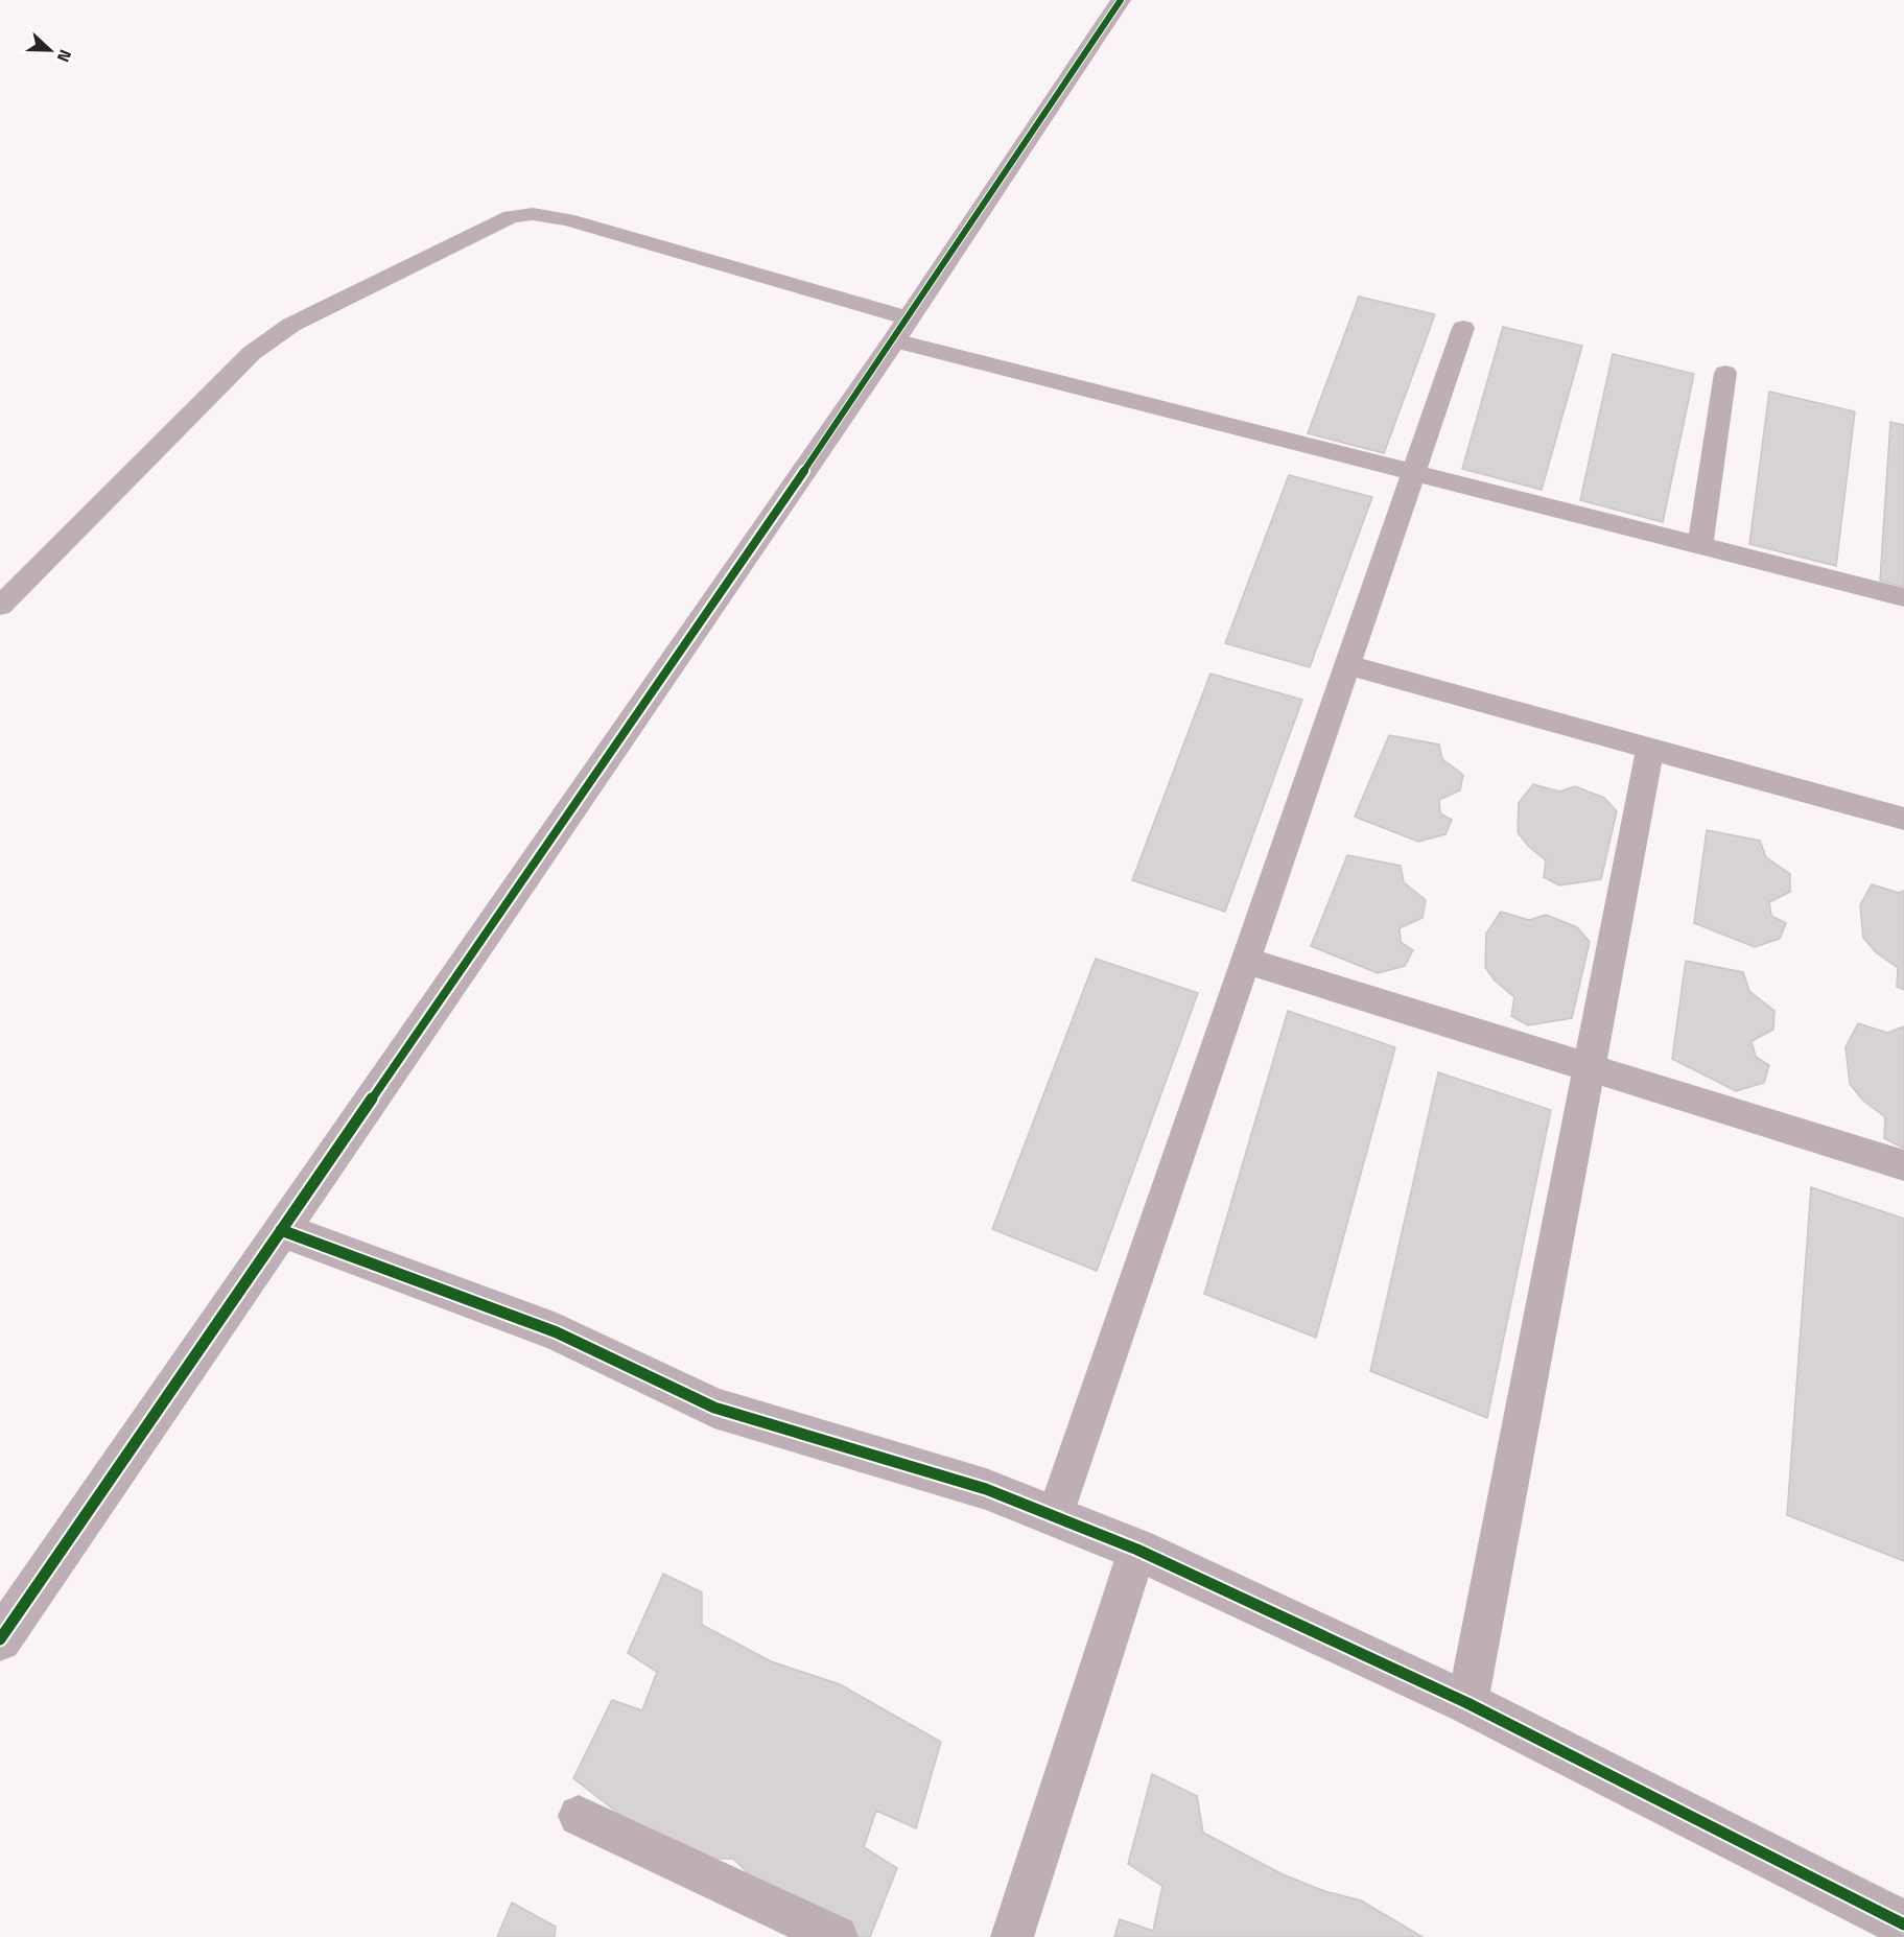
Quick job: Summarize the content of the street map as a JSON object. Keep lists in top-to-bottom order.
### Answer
{
  "north": "right"
}
